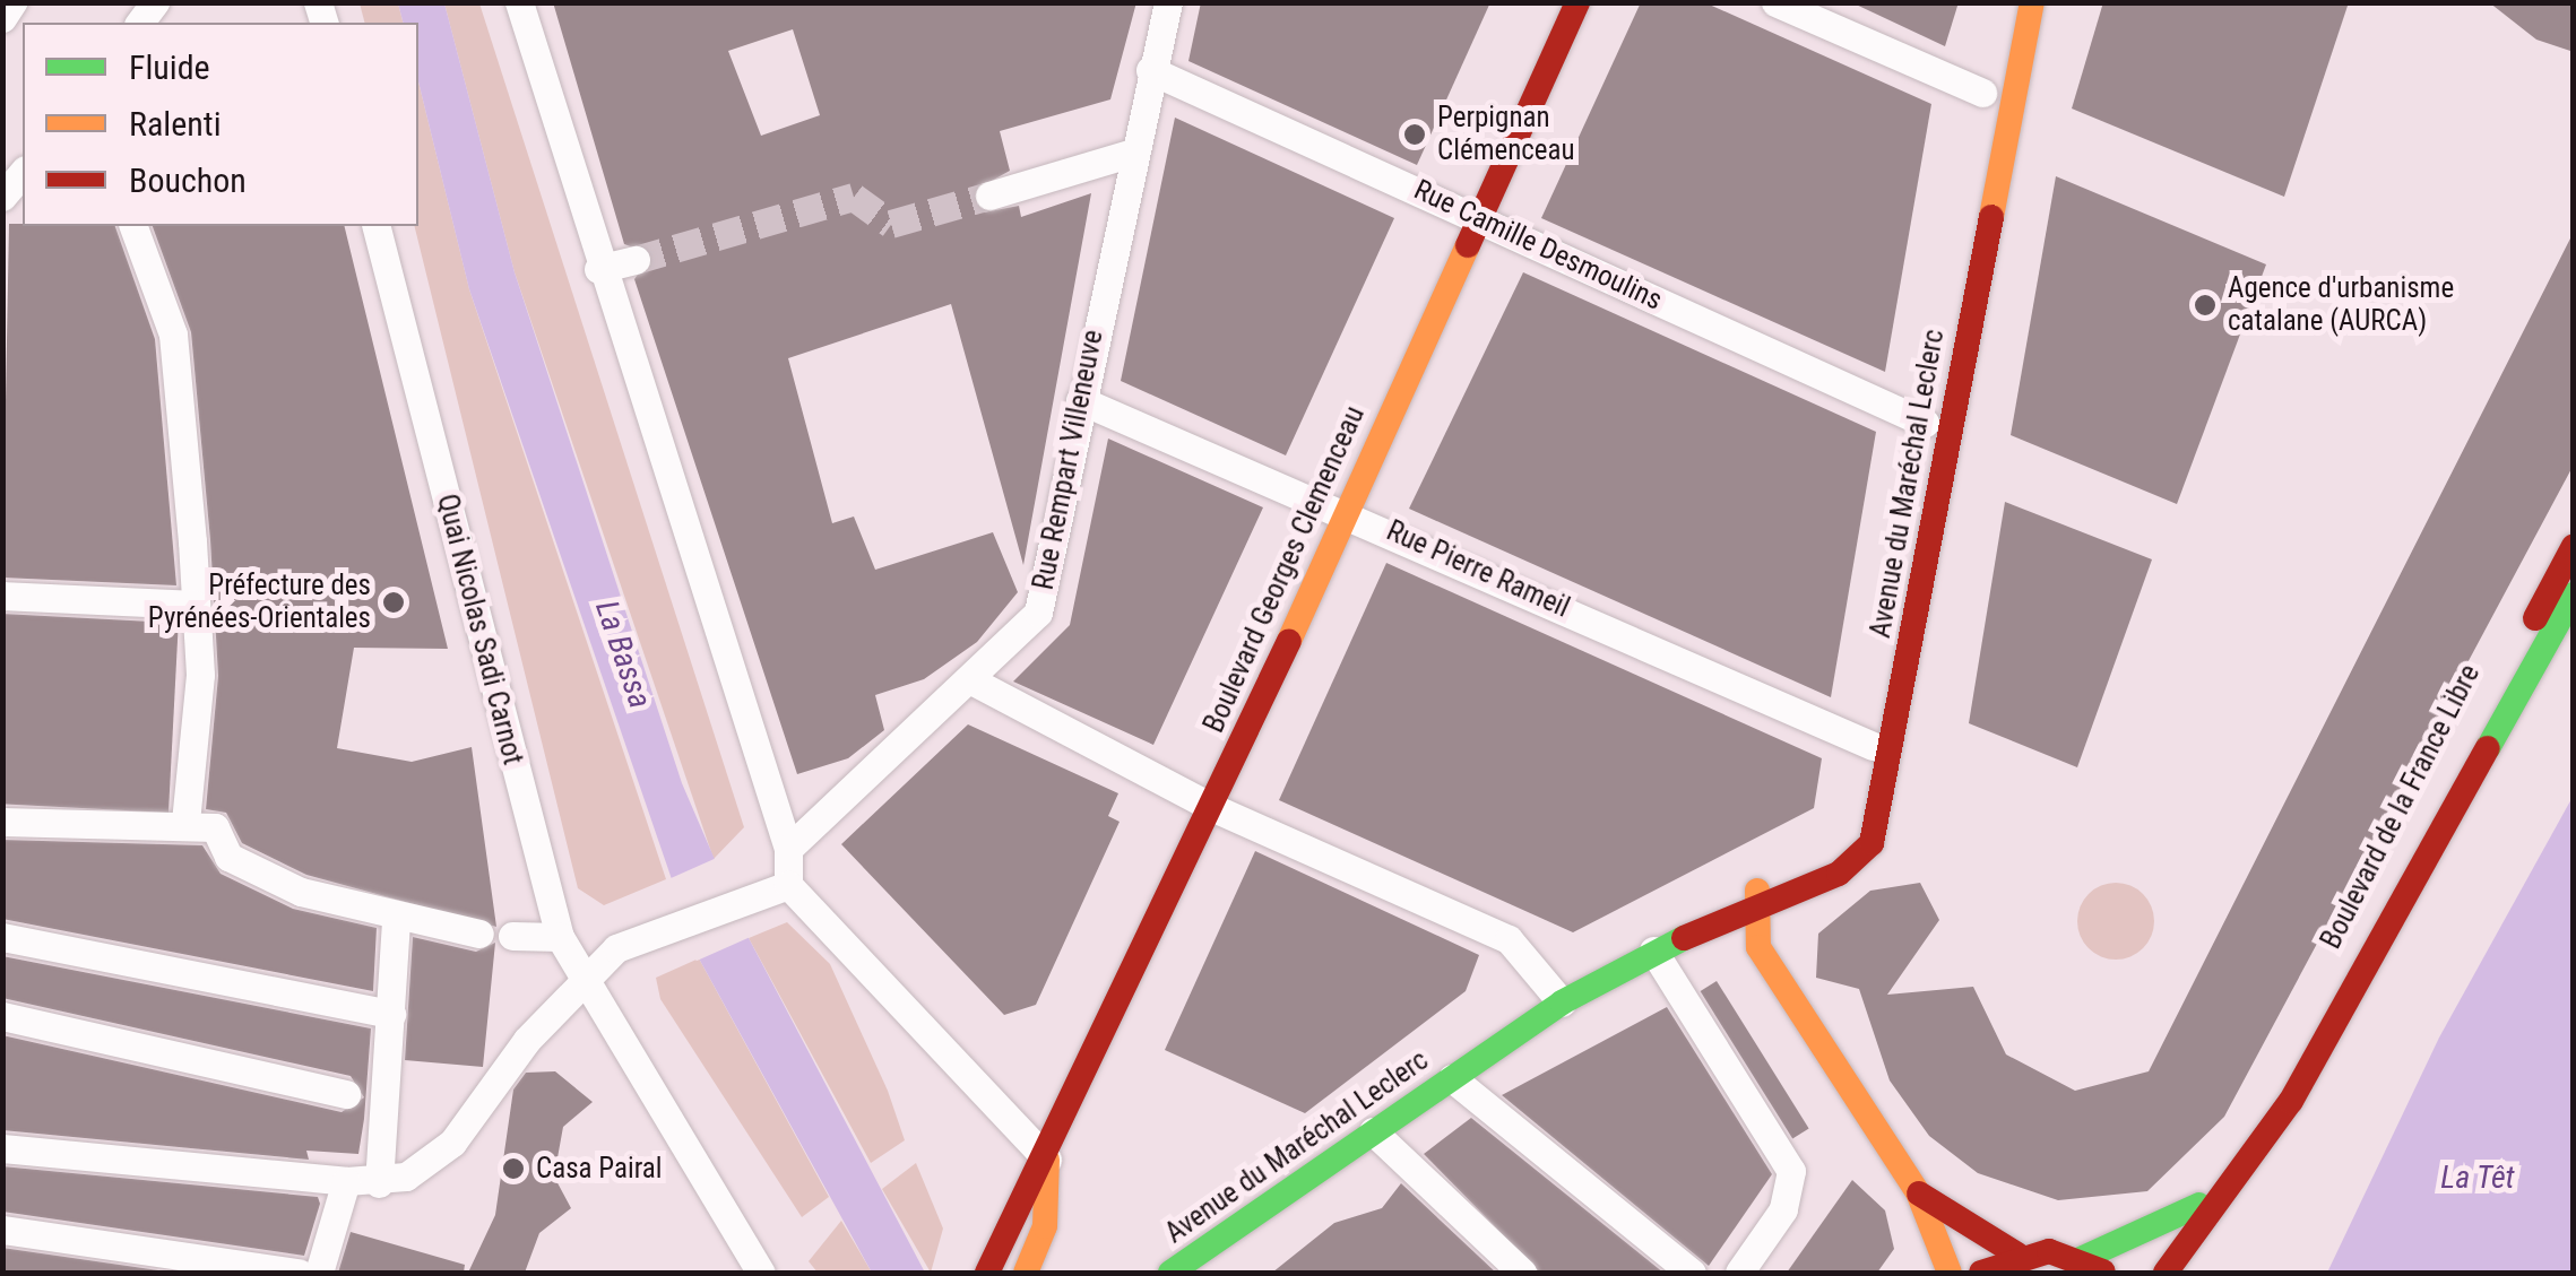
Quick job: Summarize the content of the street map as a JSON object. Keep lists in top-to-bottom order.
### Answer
{
  "streets": {
    "main road": ["Avenue du Maréchal Leclerc", "Boulevard Georges Clemenceau", "Boulevard de la France Libre"],
    "street": [
      "Rue Camille Desmoulins",
      "Rue Rempart Villeneuve",
      "Rue Pierre Rameil",
      "Quai Nicolas Sadi Carnot"
    ]
  },
  "crossings": [
    ["Rue Camille Desmoulins", "Rue Rempart Villeneuve"],
    ["Rue Camille Desmoulins", "Avenue du Maréchal Leclerc"],
    ["Rue Camille Desmoulins", "Boulevard Georges Clemenceau"],
    ["Rue Rempart Villeneuve", "Rue Pierre Rameil"],
    ["Avenue du Maréchal Leclerc", "Rue Pierre Rameil"],
    ["Boulevard Georges Clemenceau", "Rue Pierre Rameil"]
  ],
  "water": ["La Bassa", "La Têt"],
  "places": [
    "Perpignan Clémenceau",
    "Agence d'urbanisme catalane (AURCA)",
    "Préfecture des Pyrénées-Orientales",
    "Casa Pairal"
  ],
  "legend": ["Fluide", "Ralenti", "Bouchon"]
}
